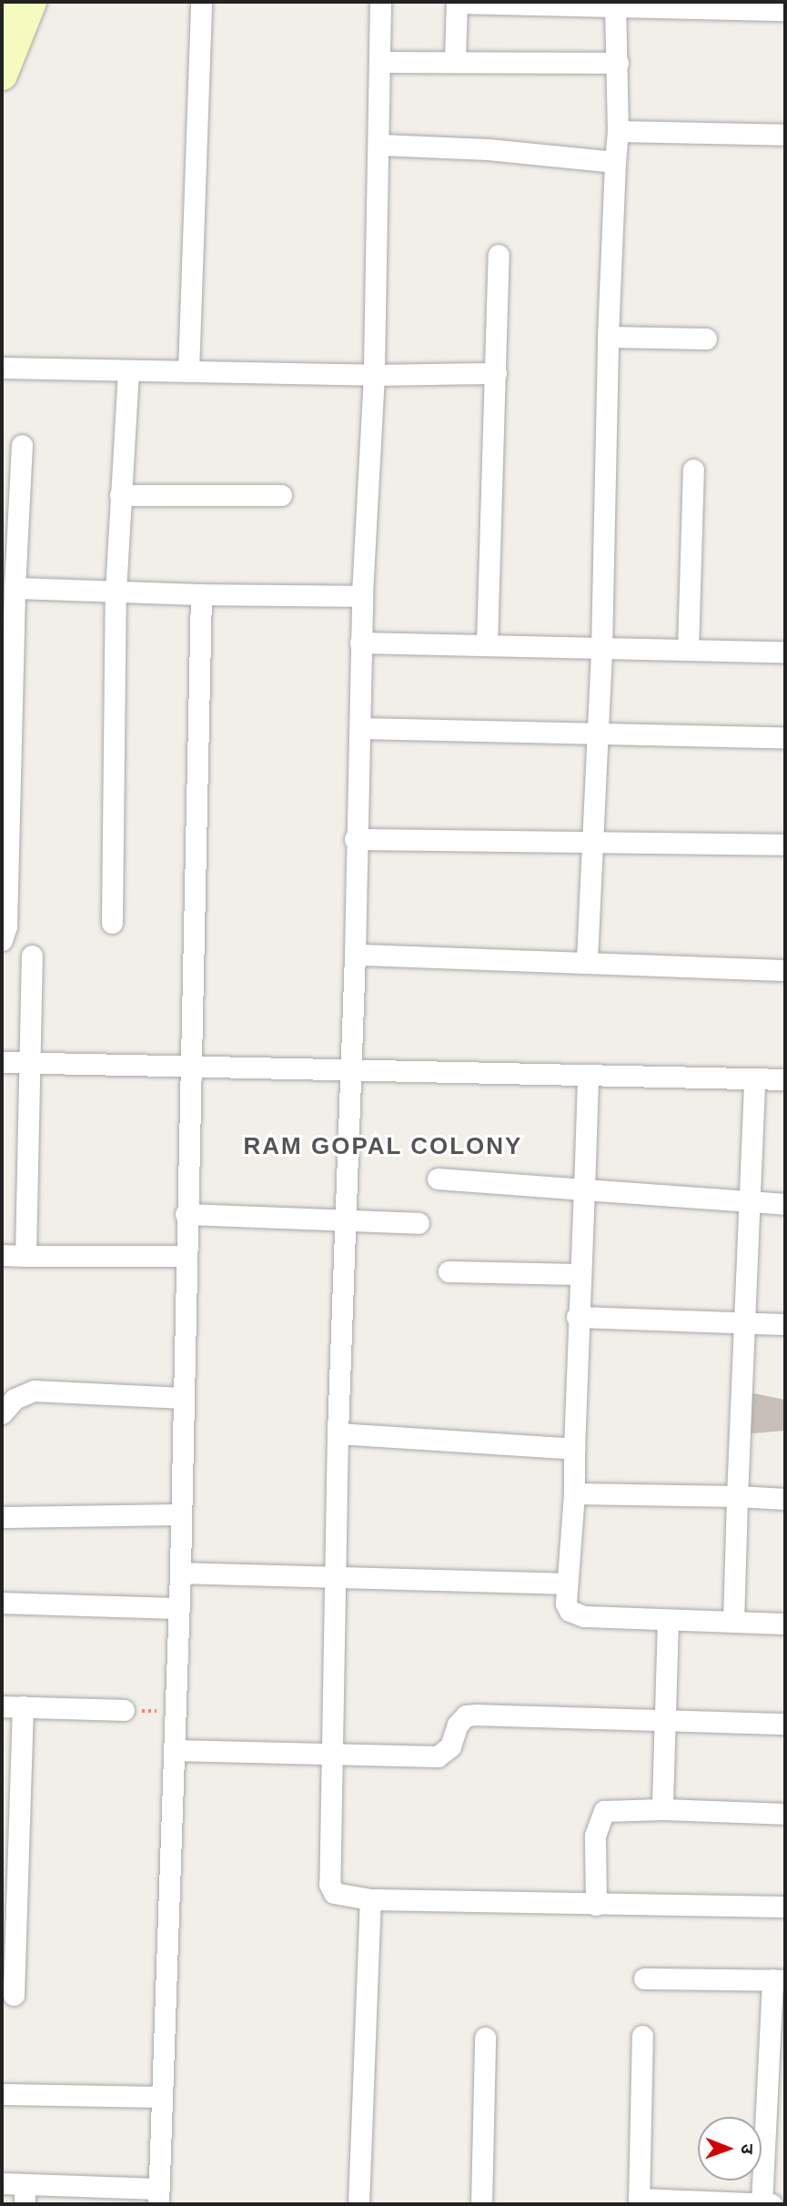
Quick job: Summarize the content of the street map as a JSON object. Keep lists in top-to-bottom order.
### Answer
{
  "districts": ["RAM GOPAL COLONY"],
  "north": "right"
}
